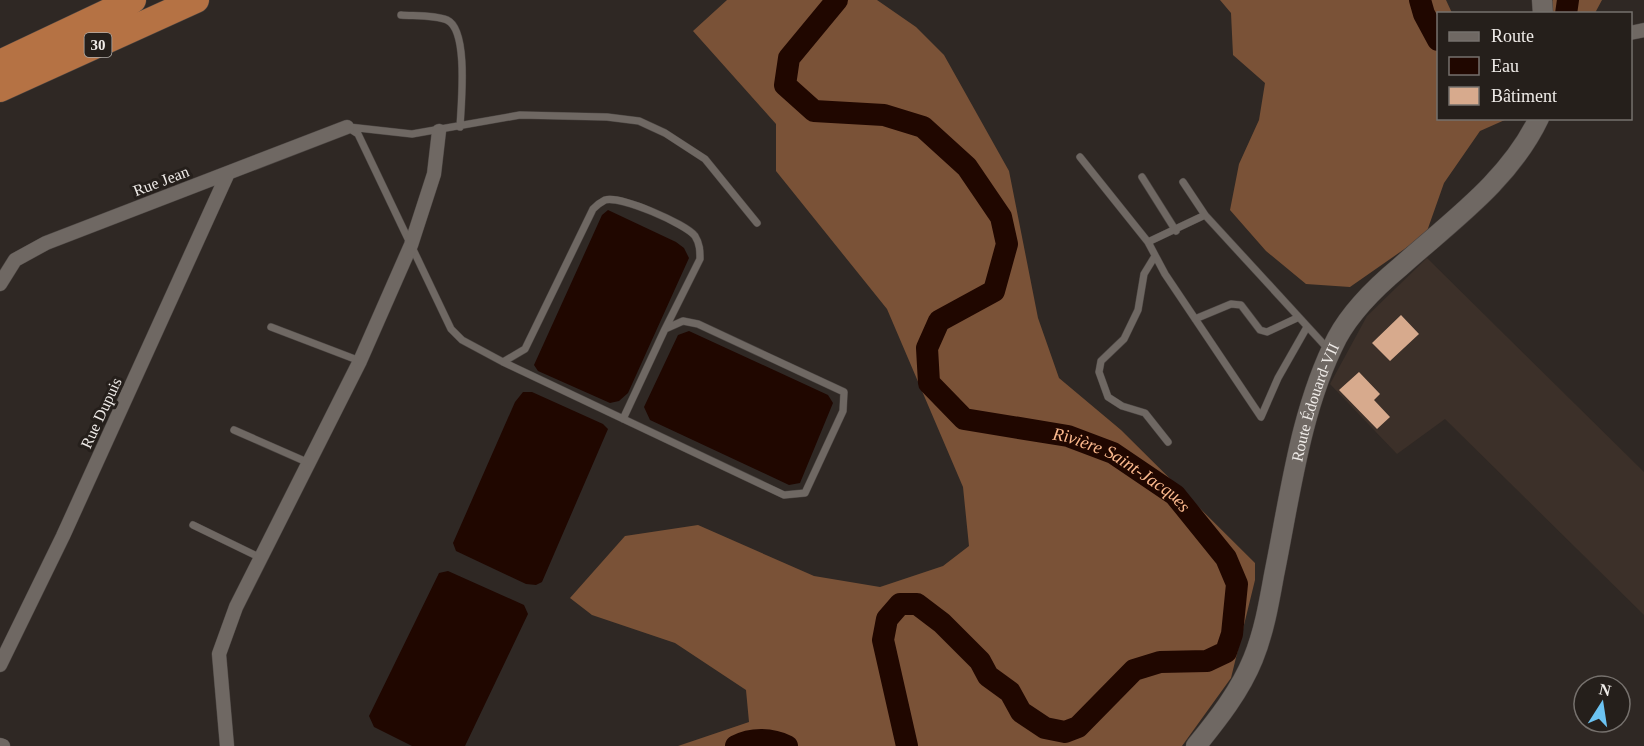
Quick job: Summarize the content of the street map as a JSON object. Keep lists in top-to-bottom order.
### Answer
{
  "streets": {
    "highway": ["30"],
    "main road": ["Route Édouard-VII"],
    "street": ["Rue Jean", "Rue Dupuis"]
  },
  "crossings": [
    ["Rue Jean", "Rue Dupuis"]
  ],
  "water": ["Rivière Saint-Jacques"],
  "legend": ["Route", "Eau", "Bâtiment"],
  "north": "top"
}
